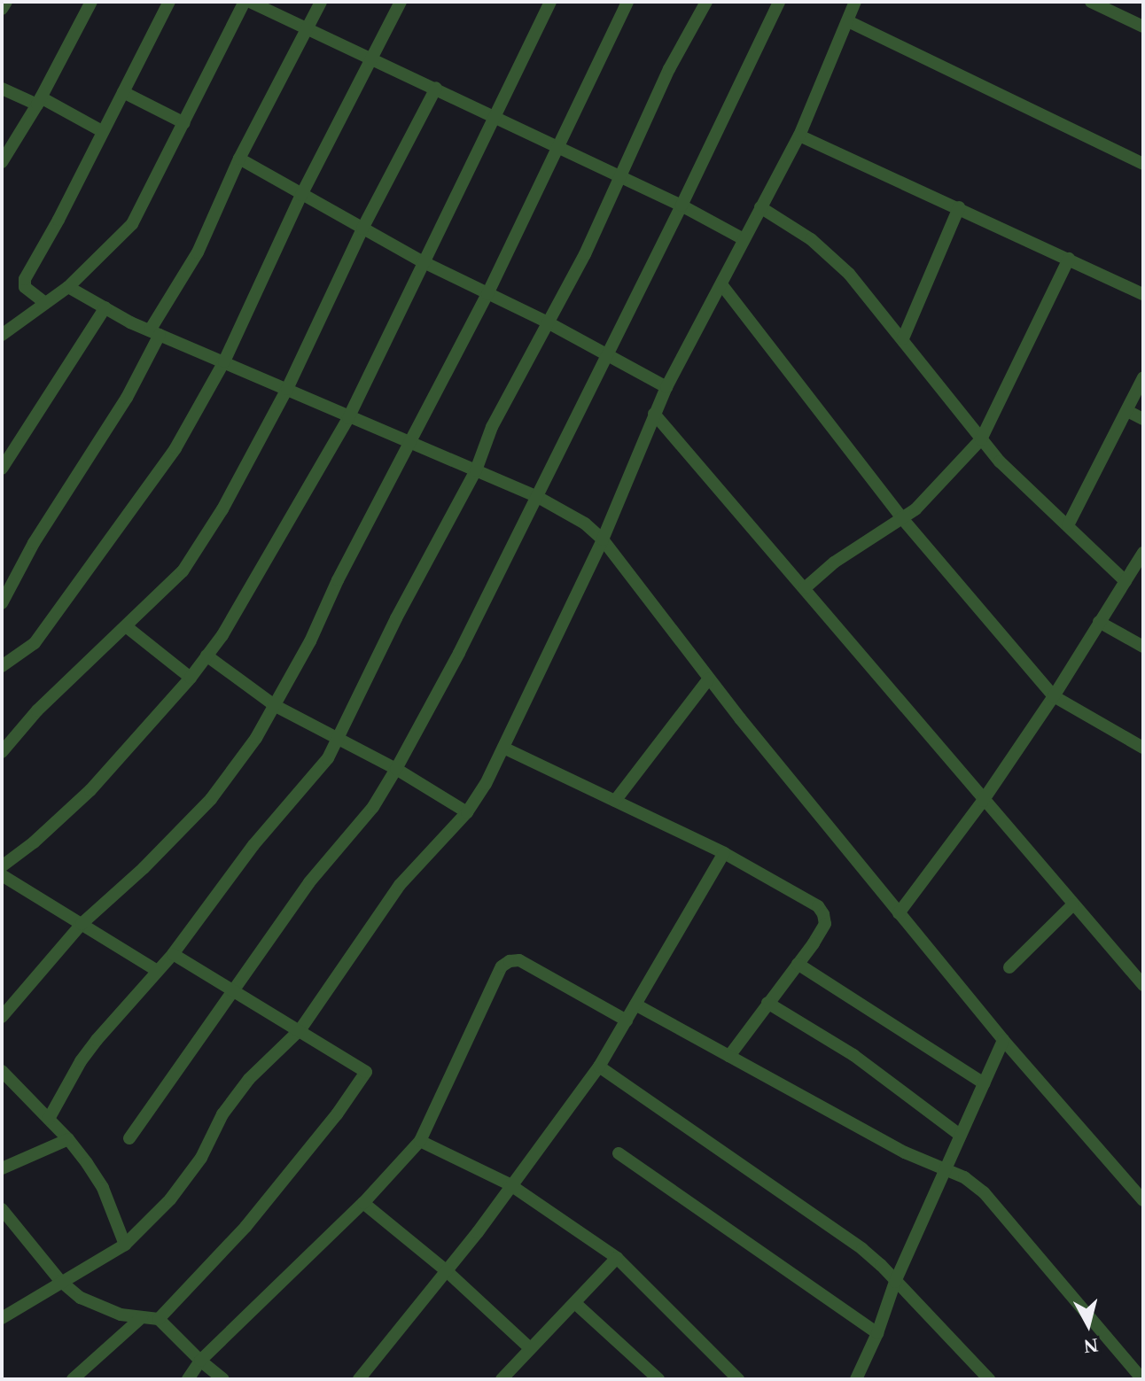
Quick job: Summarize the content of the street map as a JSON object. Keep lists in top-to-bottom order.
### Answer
{
  "north": "bottom"
}
